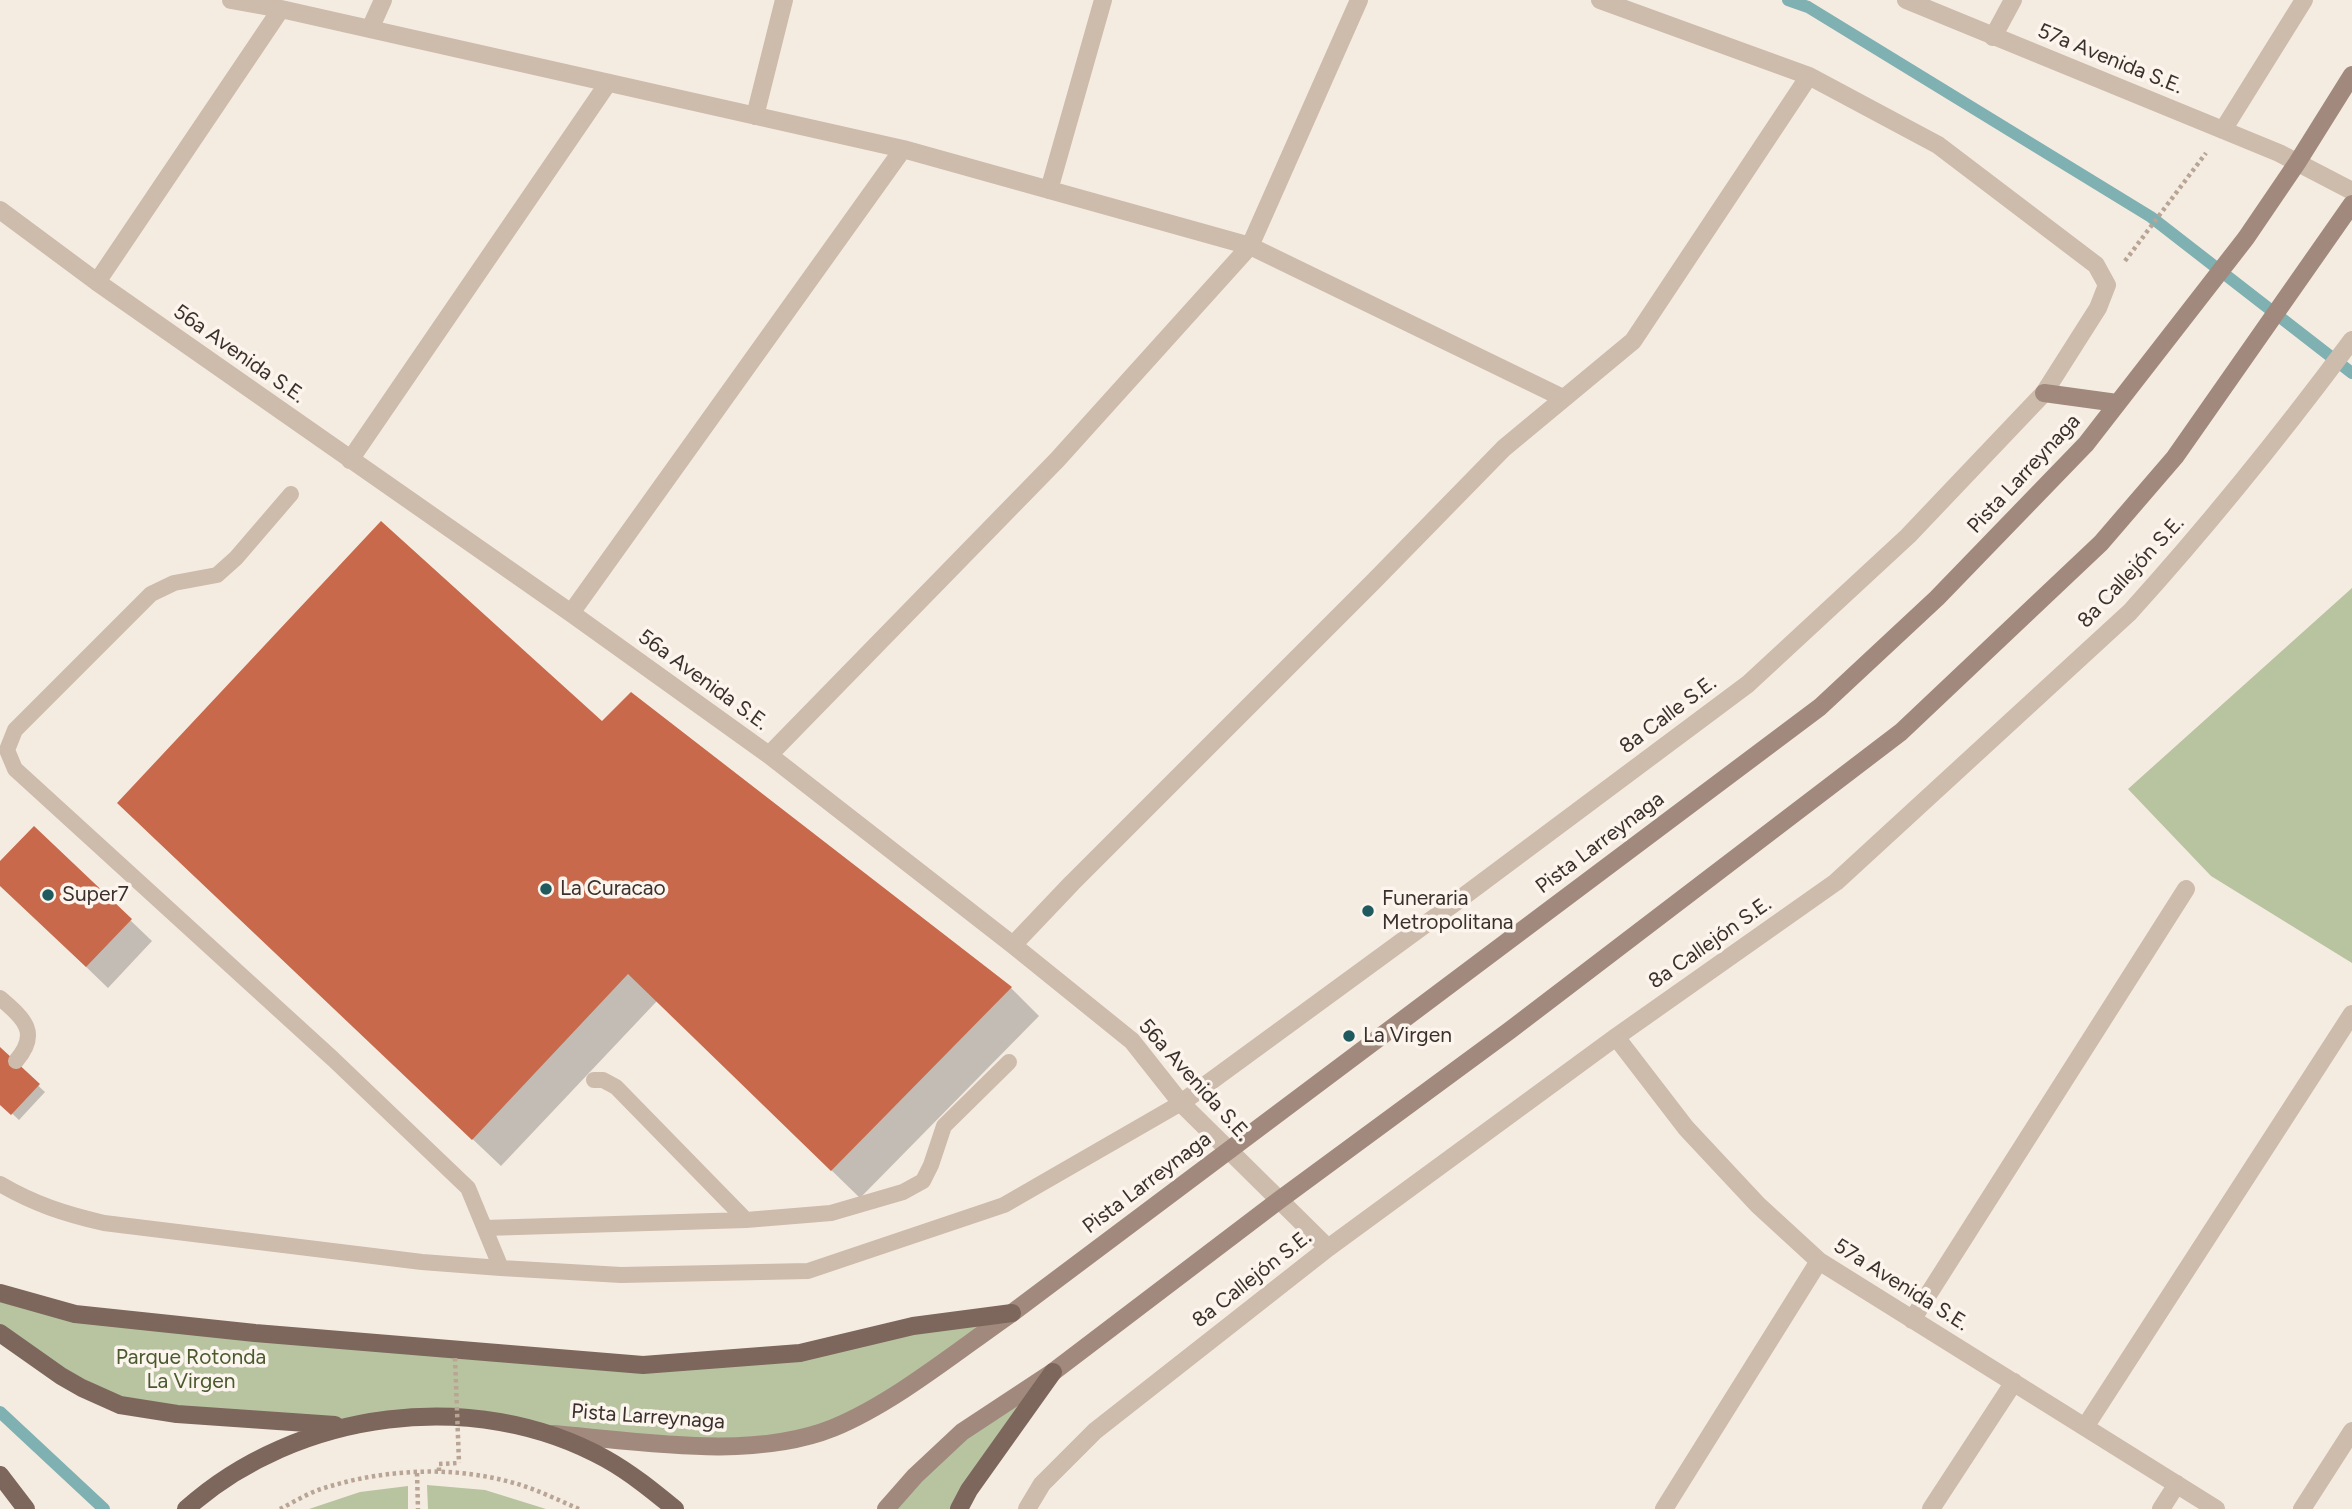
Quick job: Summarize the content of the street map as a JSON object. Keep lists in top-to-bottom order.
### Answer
{
  "streets": {
    "main road": ["Pista Larreynaga"],
    "street": [
      "57a Avenida S.E.",
      "56a Avenida S.E.",
      "8a Callejón S.E.",
      "8a Calle S.E."
    ]
  },
  "crossings": [
    ["57a Avenida S.E.", "Pista Larreynaga"],
    ["57a Avenida S.E.", "8a Callejón S.E."],
    ["56a Avenida S.E.", "Pista Larreynaga"],
    ["56a Avenida S.E.", "8a Callejón S.E."],
    ["56a Avenida S.E.", "8a Calle S.E."]
  ],
  "parks": ["Parque Rotonda La Virgen"],
  "places": [
    "La Curacao",
    "Super7",
    "Funeraria Metropolitana",
    "La Virgen"
  ]
}
